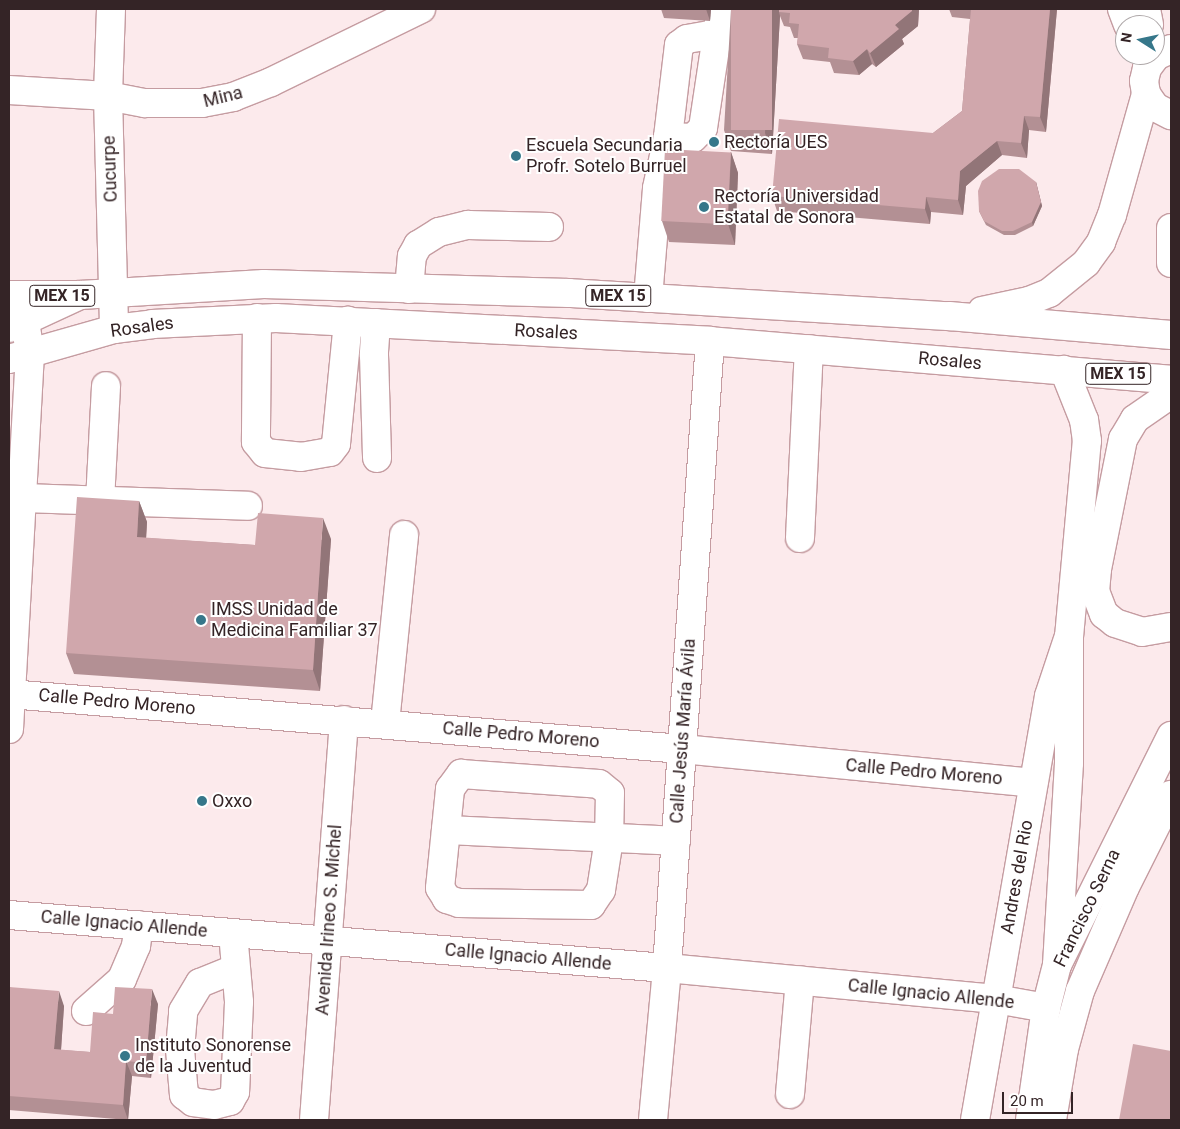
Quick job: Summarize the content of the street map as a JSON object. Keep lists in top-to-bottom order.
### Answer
{
  "streets": {
    "street": [
      "Mina",
      "Cucurpe",
      "MEX 15",
      "Rosales",
      "Calle Pedro Moreno",
      "Calle Jesús María Ávila",
      "Andres del Rio",
      "Francisco Serna",
      "Avenida Irineo S. Michel",
      "Calle Ignacio Allende"
    ]
  },
  "crossings": [
    ["Mina", "Cucurpe"],
    ["Cucurpe", "MEX 15"],
    ["Cucurpe", "Rosales"],
    ["MEX 15", "Rosales"],
    ["Rosales", "Calle Jesús María Ávila"],
    ["Calle Pedro Moreno", "Calle Jesús María Ávila"],
    ["Calle Pedro Moreno", "Andres del Rio"],
    ["Calle Pedro Moreno", "Avenida Irineo S. Michel"],
    ["Calle Jesús María Ávila", "Calle Ignacio Allende"],
    ["Andres del Rio", "Calle Ignacio Allende"],
    ["Francisco Serna", "Calle Ignacio Allende"],
    ["Avenida Irineo S. Michel", "Calle Ignacio Allende"]
  ],
  "places": [
    "Rectoría UES",
    "Escuela Secundaria Profr. Sotelo Burruel",
    "Rectoría Universidad Estatal de Sonora",
    "IMSS Unidad de Medicina Familiar 37",
    "Oxxo",
    "Instituto Sonorense de la Juventud"
  ],
  "scale_bar": "20 m",
  "north": "left"
}
